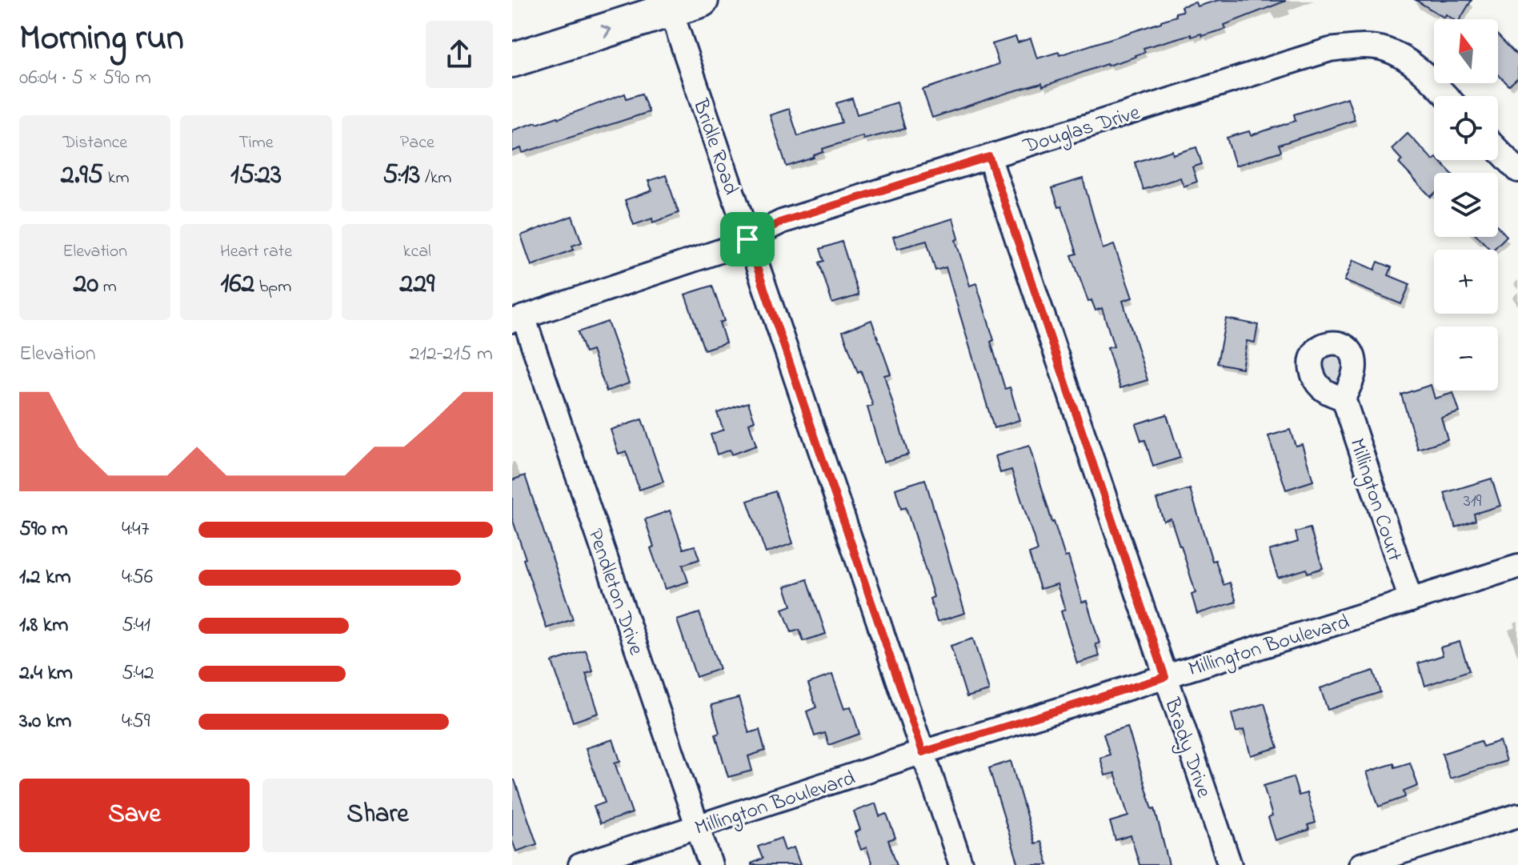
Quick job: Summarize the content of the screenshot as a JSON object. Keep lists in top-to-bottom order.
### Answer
{
  "streets": {
    "street": [
      "Douglas Drive",
      "Bridle Road",
      "Millington Court",
      "Pendleton Drive",
      "Millington Boulevard",
      "Brady Drive"
    ]
  },
  "crossings": [
    ["Douglas Drive", "Bridle Road"],
    ["Douglas Drive", "Pendleton Drive"],
    ["Douglas Drive", "Brady Drive"],
    ["Bridle Road", "Millington Boulevard"],
    ["Millington Court", "Millington Boulevard"],
    ["Pendleton Drive", "Millington Boulevard"],
    ["Millington Boulevard", "Brady Drive"]
  ],
  "house_numbers": ["319"],
  "north": "top",
  "page": {
    "heading": ["Morning run", "06:04 · 5 × 590 m"],
    "map_buttons": ["+", "−"],
    "stats": [
      ["Distance", "2.95 km"],
      ["Time", "15:23"],
      ["Pace", "5:13 /km"],
      ["Elevation", "20 m"],
      ["Heart rate", "162 bpm"],
      ["kcal", "229"]
    ],
    "chart": ["Elevation", "212–215 m"],
    "list": [
      {
        "name": "590 m",
        "note": "4:47"
      },
      {
        "name": "1.2 km",
        "note": "4:56"
      },
      {
        "name": "1.8 km",
        "note": "5:41"
      },
      {
        "name": "2.4 km",
        "note": "5:42"
      },
      {
        "name": "3.0 km",
        "note": "4:59"
      }
    ],
    "buttons": ["Save", "Share"]
  }
}
